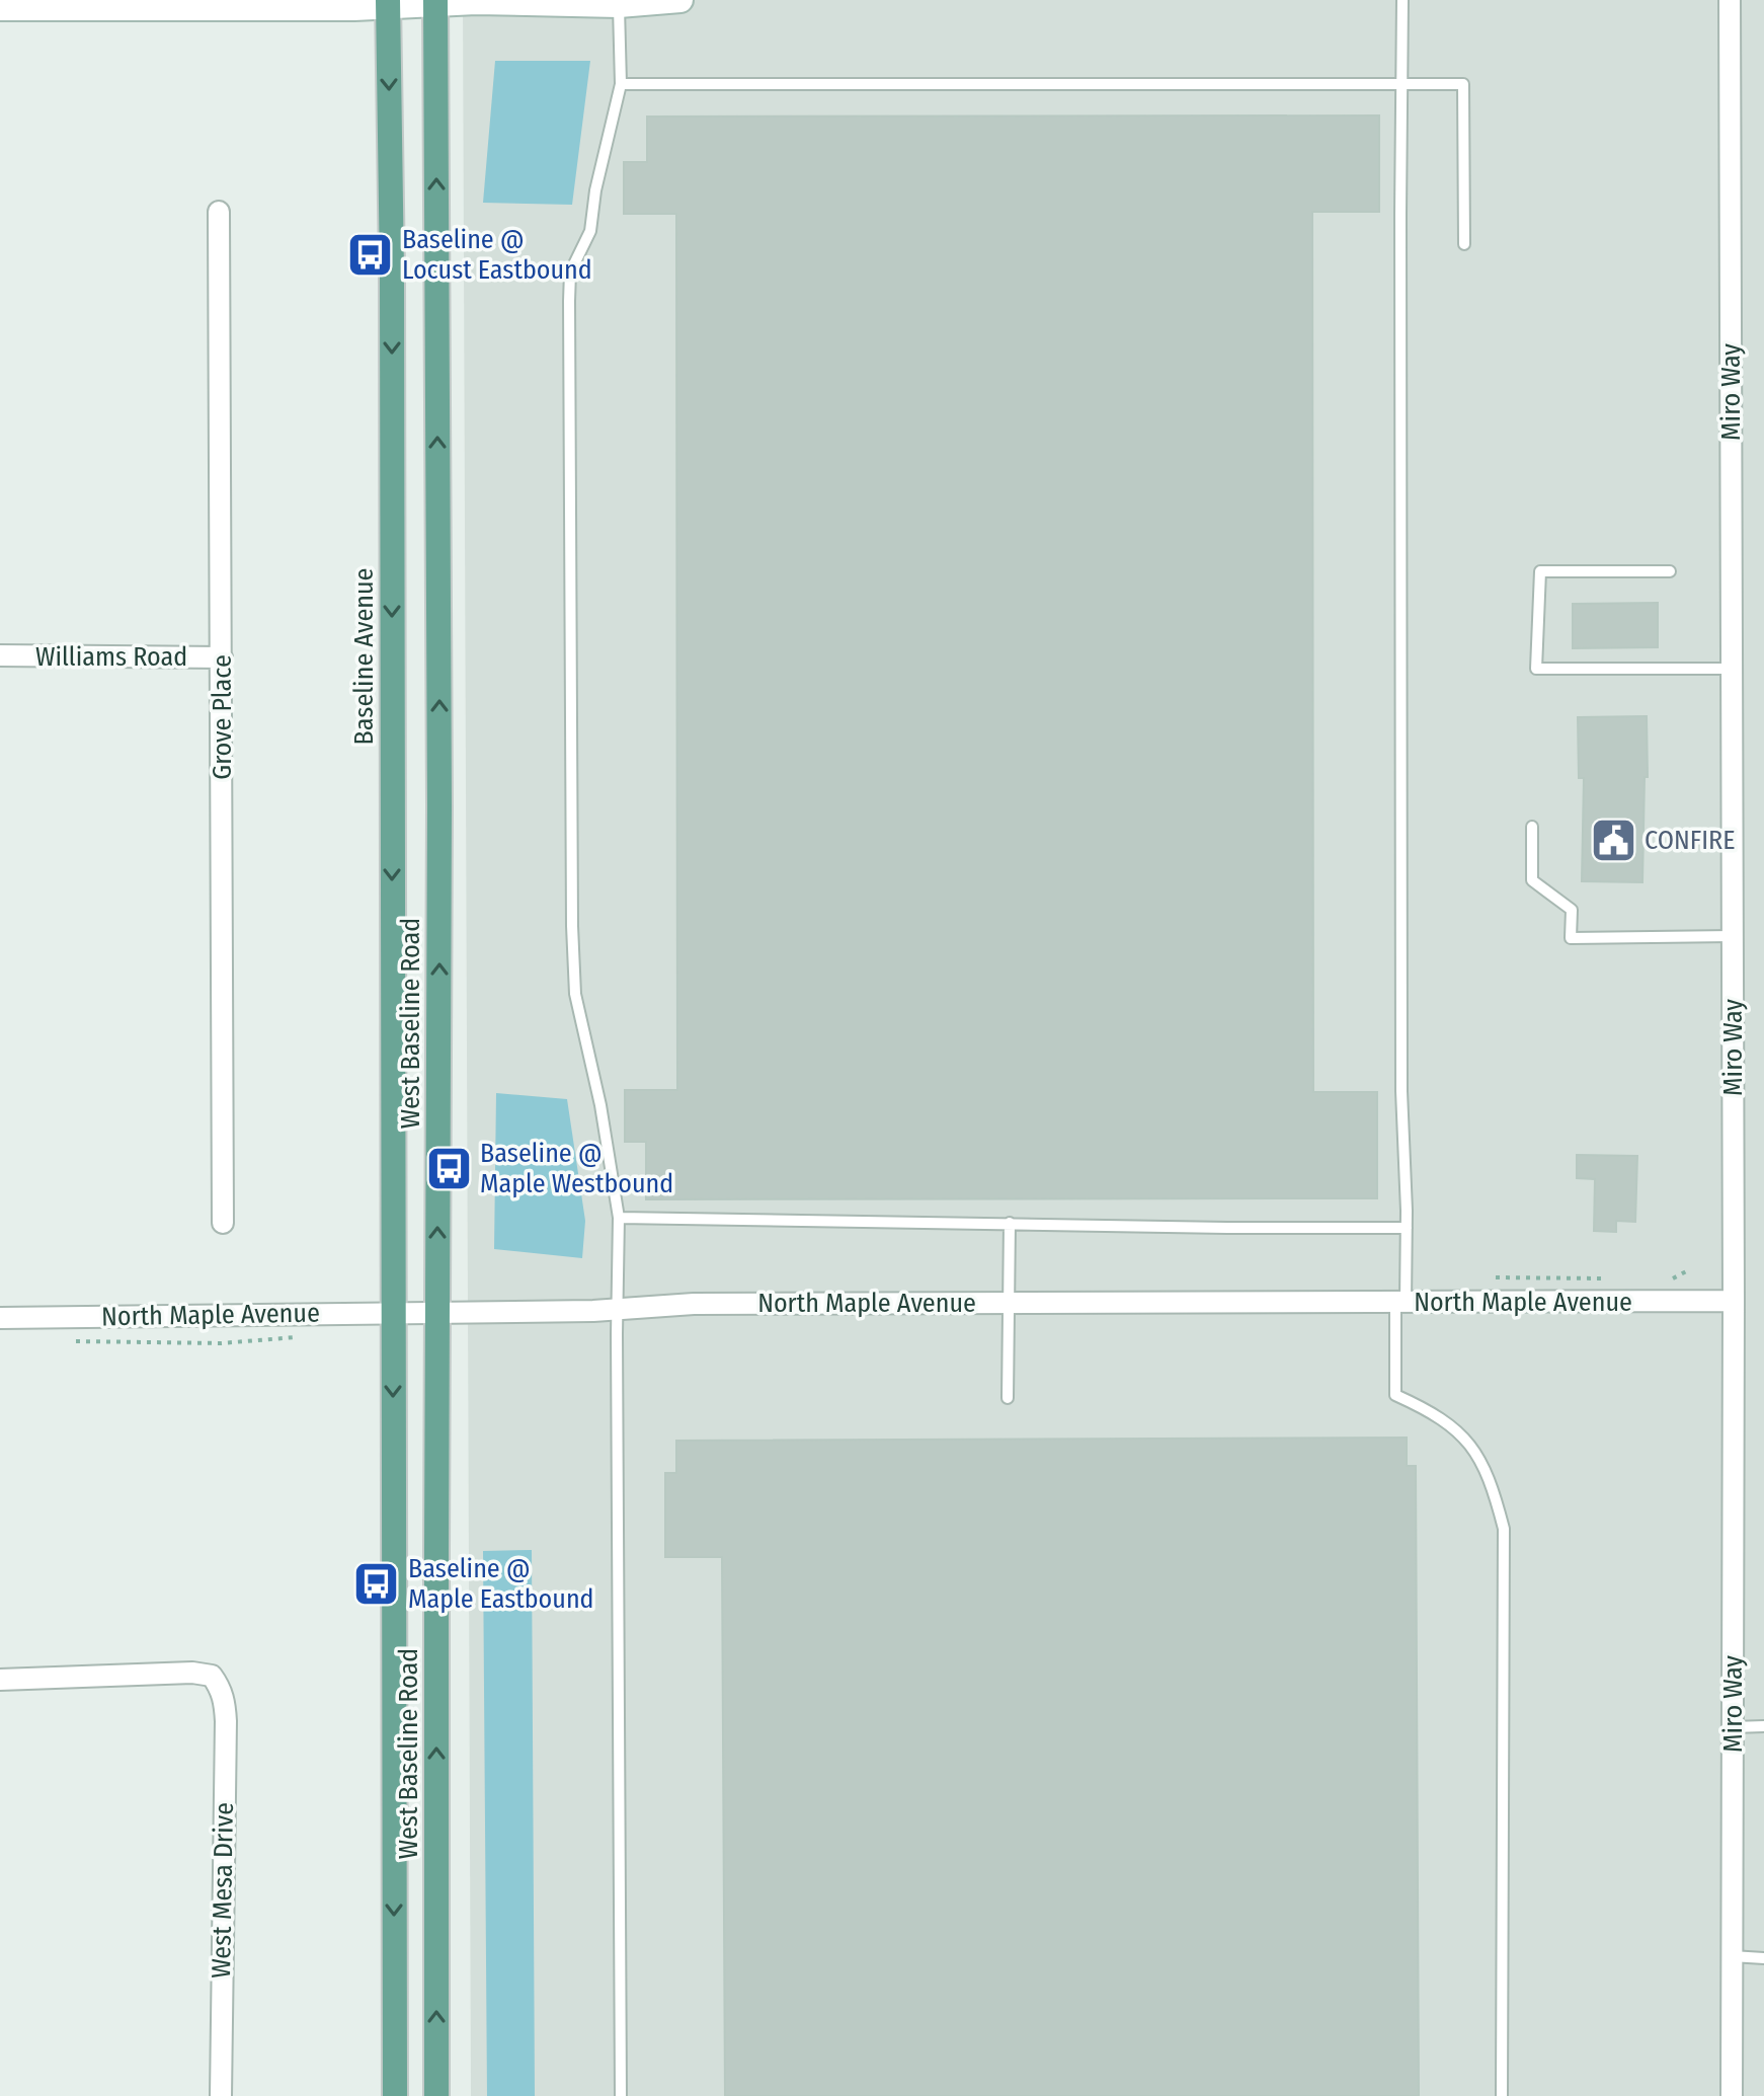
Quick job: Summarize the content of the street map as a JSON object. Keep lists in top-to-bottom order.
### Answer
{
  "streets": {
    "main road": ["Baseline Avenue", "West Baseline Road"],
    "street": [
      "Miro Way",
      "Williams Road",
      "Grove Place",
      "North Maple Avenue",
      "West Mesa Drive"
    ]
  },
  "crossings": [
    ["Miro Way", "North Maple Avenue"],
    ["Williams Road", "Grove Place"],
    ["Baseline Avenue", "West Baseline Road"],
    ["Baseline Avenue", "North Maple Avenue"],
    ["West Baseline Road", "North Maple Avenue"]
  ],
  "one_way": ["Baseline Avenue"],
  "places": {
    "bus stop": ["Baseline @ Locust Eastbound", "Baseline @ Maple Westbound", "Baseline @ Maple Eastbound"],
    "public building": ["CONFIRE"]
  }
}
